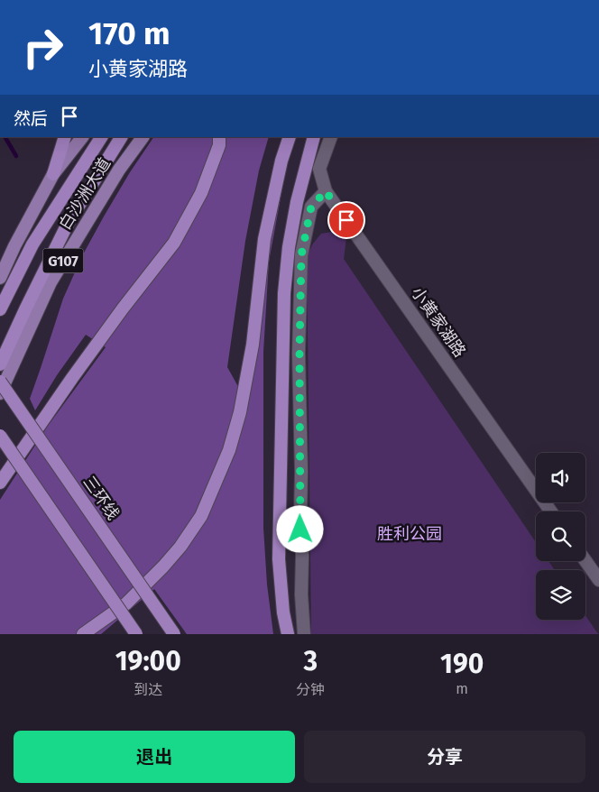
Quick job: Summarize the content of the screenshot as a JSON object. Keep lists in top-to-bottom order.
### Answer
{
  "streets": {
    "highway": ["G107", "三环线"],
    "main road": ["白沙洲大道"],
    "street": ["小黄家湖路"]
  },
  "parks": ["胜利公园"],
  "page": {
    "turn": ["170 m", "小黄家湖路"],
    "then": "然后",
    "eta": [
      "19:00",
      "到达",
      "3",
      "分钟",
      "190",
      "m"
    ],
    "buttons": ["退出", "分享"]
  }
}
